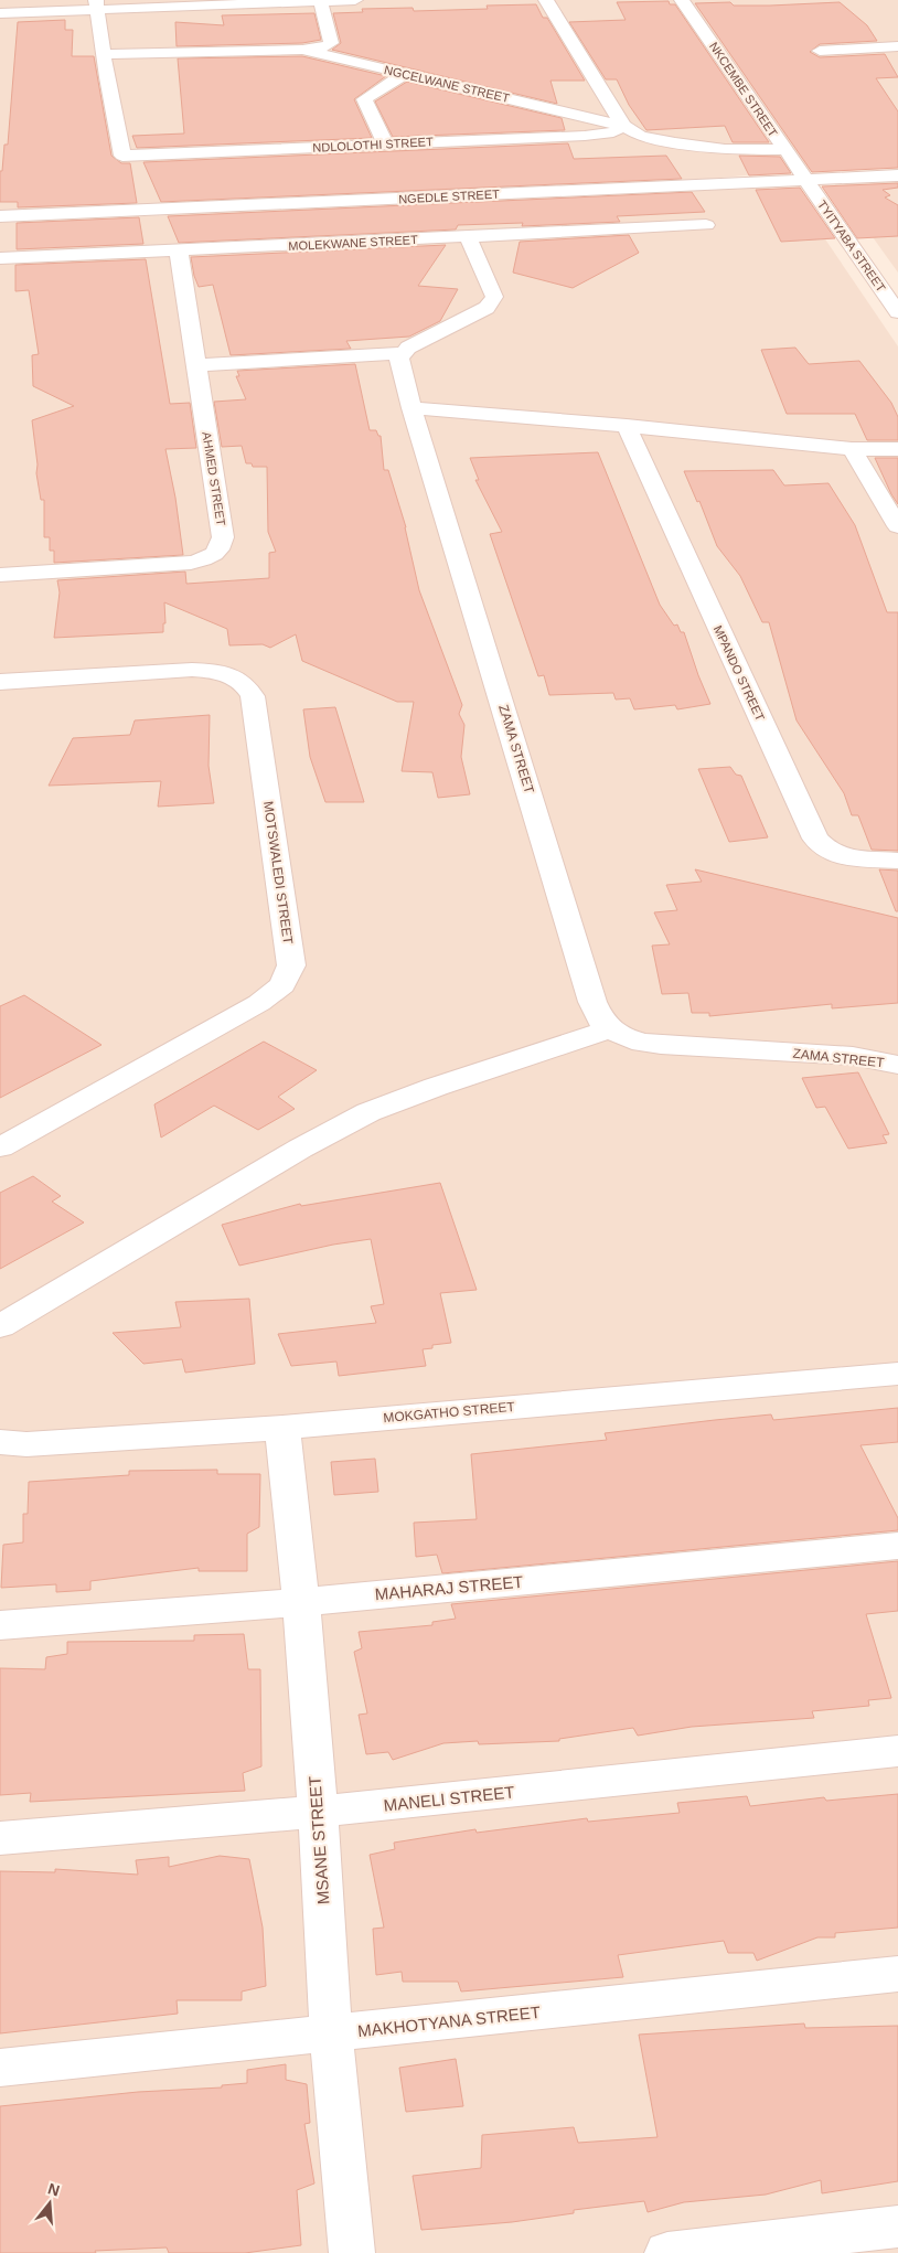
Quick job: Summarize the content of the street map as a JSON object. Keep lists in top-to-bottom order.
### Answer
{
  "streets": {
    "street": [
      "NGCELWANE STREET",
      "NKCEMBE STREET",
      "NDLOLOTHI STREET",
      "NGEDLE STREET",
      "MOLEKWANE STREET",
      "TYITYABA STREET",
      "AHMED STREET",
      "MPANDO STREET",
      "ZAMA STREET",
      "MOTSWALEDI STREET",
      "MOKGATHO STREET",
      "MAHARAJ STREET",
      "MANELI STREET",
      "MSANE STREET",
      "MAKHOTYANA STREET"
    ]
  },
  "crossings": [
    ["NGCELWANE STREET", "NKCEMBE STREET"],
    ["NGCELWANE STREET", "NDLOLOTHI STREET"],
    ["NKCEMBE STREET", "NGEDLE STREET"],
    ["NKCEMBE STREET", "TYITYABA STREET"],
    ["NGEDLE STREET", "TYITYABA STREET"],
    ["MOLEKWANE STREET", "AHMED STREET"],
    ["MOKGATHO STREET", "MSANE STREET"],
    ["MAHARAJ STREET", "MSANE STREET"],
    ["MANELI STREET", "MSANE STREET"],
    ["MSANE STREET", "MAKHOTYANA STREET"]
  ],
  "north": "top"
}
